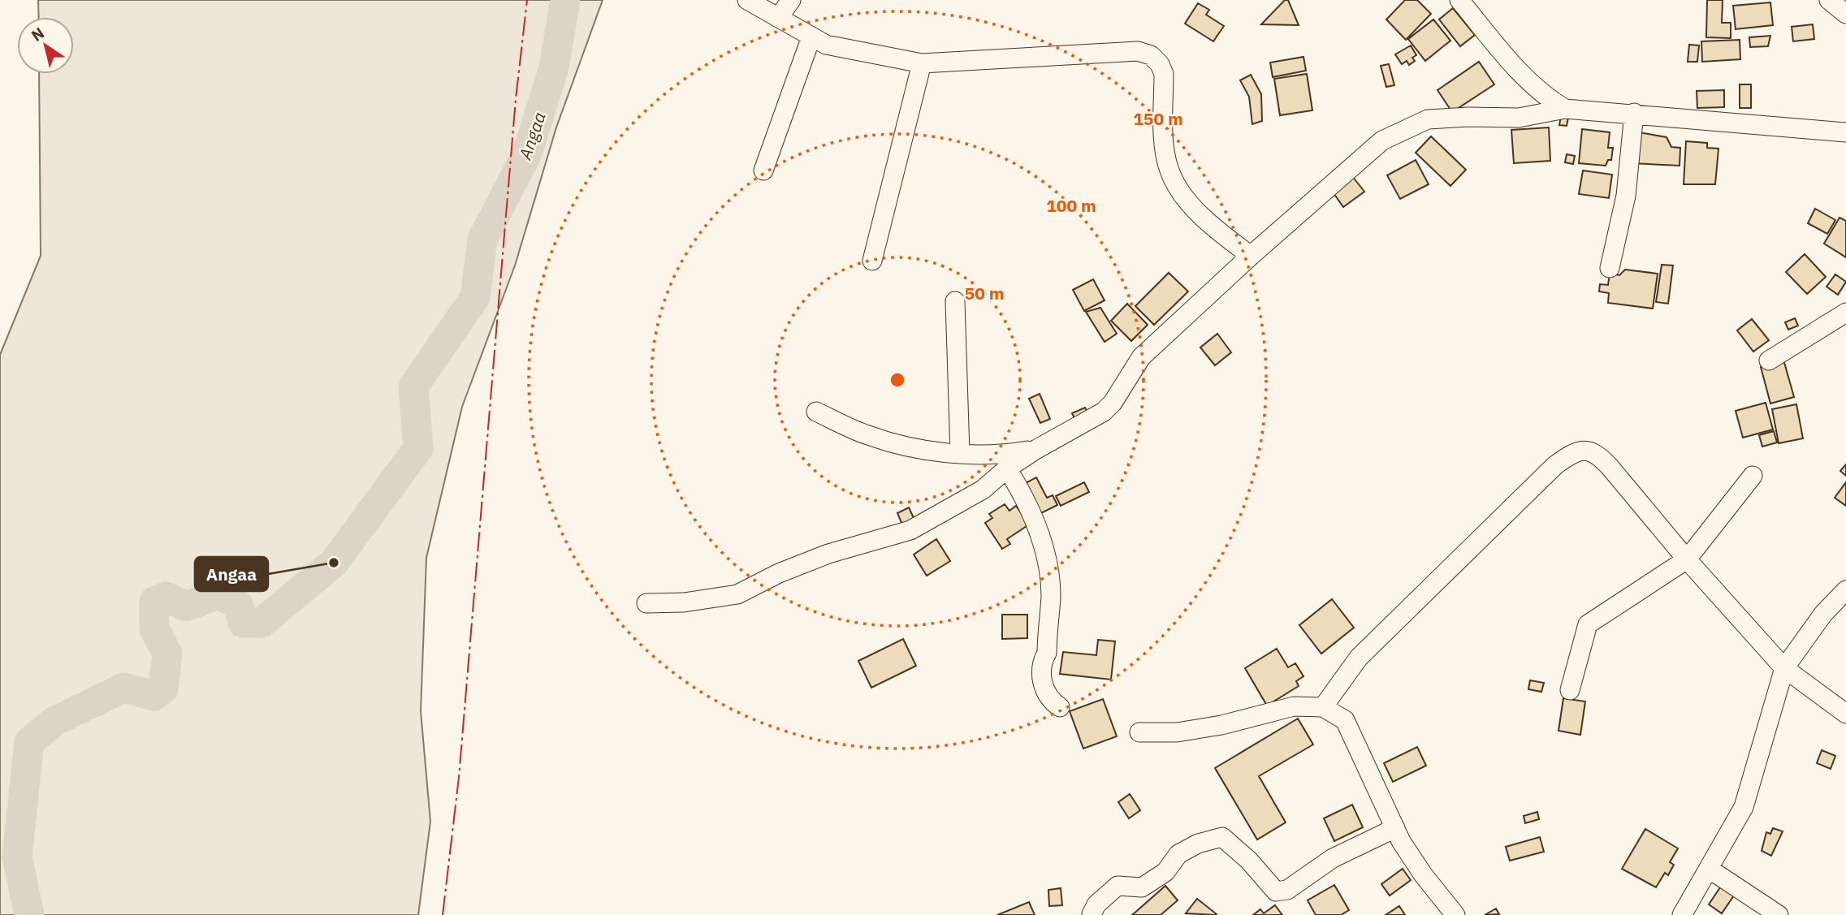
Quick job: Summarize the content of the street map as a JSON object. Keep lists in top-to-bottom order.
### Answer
{
  "water": ["Angaa"],
  "places": ["Angaa"],
  "north": "top left",
  "rings": ["150 m", "100 m", "50 m"]
}
